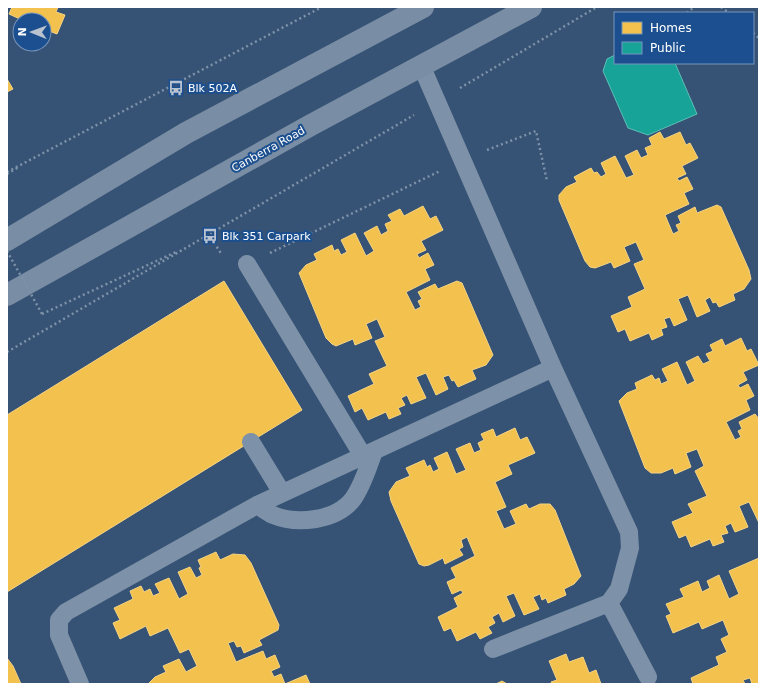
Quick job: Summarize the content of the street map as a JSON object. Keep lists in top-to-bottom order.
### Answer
{
  "streets": {
    "main road": ["Canberra Road"]
  },
  "places": {
    "bus stop": ["Blk 502A", "Blk 351 Carpark"]
  },
  "legend": ["Homes", "Public"],
  "north": "left"
}
